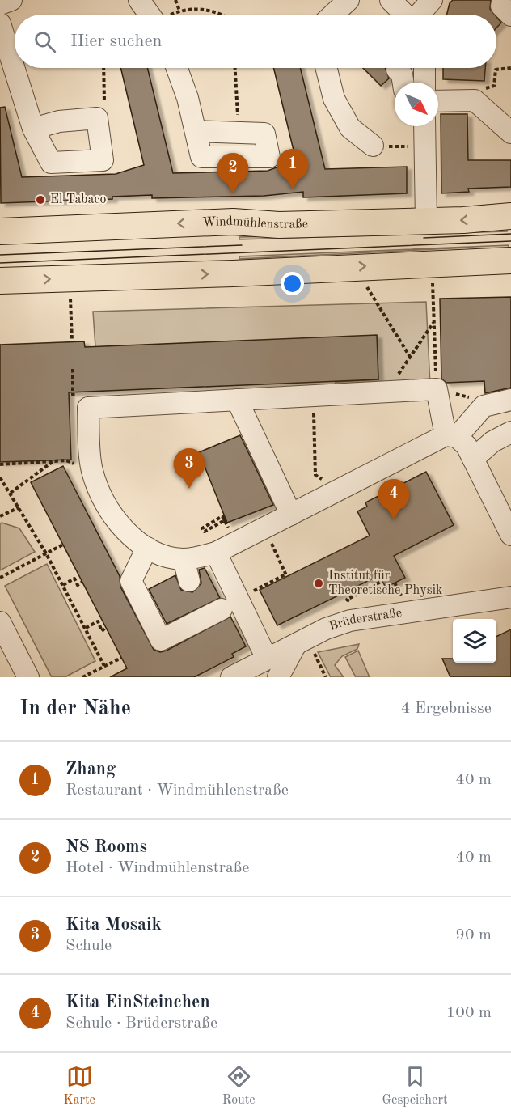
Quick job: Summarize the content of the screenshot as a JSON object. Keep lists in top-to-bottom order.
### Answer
{
  "streets": {
    "main road": ["Windmühlenstraße"],
    "street": ["Brüderstraße"]
  },
  "places": ["El Tabaco", "Institut für Theoretische Physik"],
  "north": "bottom right",
  "page": {
    "search": "Hier suchen",
    "pins": [
      "1",
      "2",
      "3",
      "4"
    ],
    "heading": ["In der Nähe", "4 Ergebnisse"],
    "list": [
      {
        "mark": "1",
        "name": "Zhang",
        "note": "Restaurant · Windmühlenstraße",
        "value": "40 m"
      },
      {
        "mark": "2",
        "name": "N8 Rooms",
        "note": "Hotel · Windmühlenstraße",
        "value": "40 m"
      },
      {
        "mark": "3",
        "name": "Kita Mosaik",
        "note": "Schule",
        "value": "90 m"
      },
      {
        "mark": "4",
        "name": "Kita EinSteinchen",
        "note": "Schule · Brüderstraße",
        "value": "100 m"
      }
    ],
    "nav": ["Karte", "Route", "Gespeichert"]
  }
}
